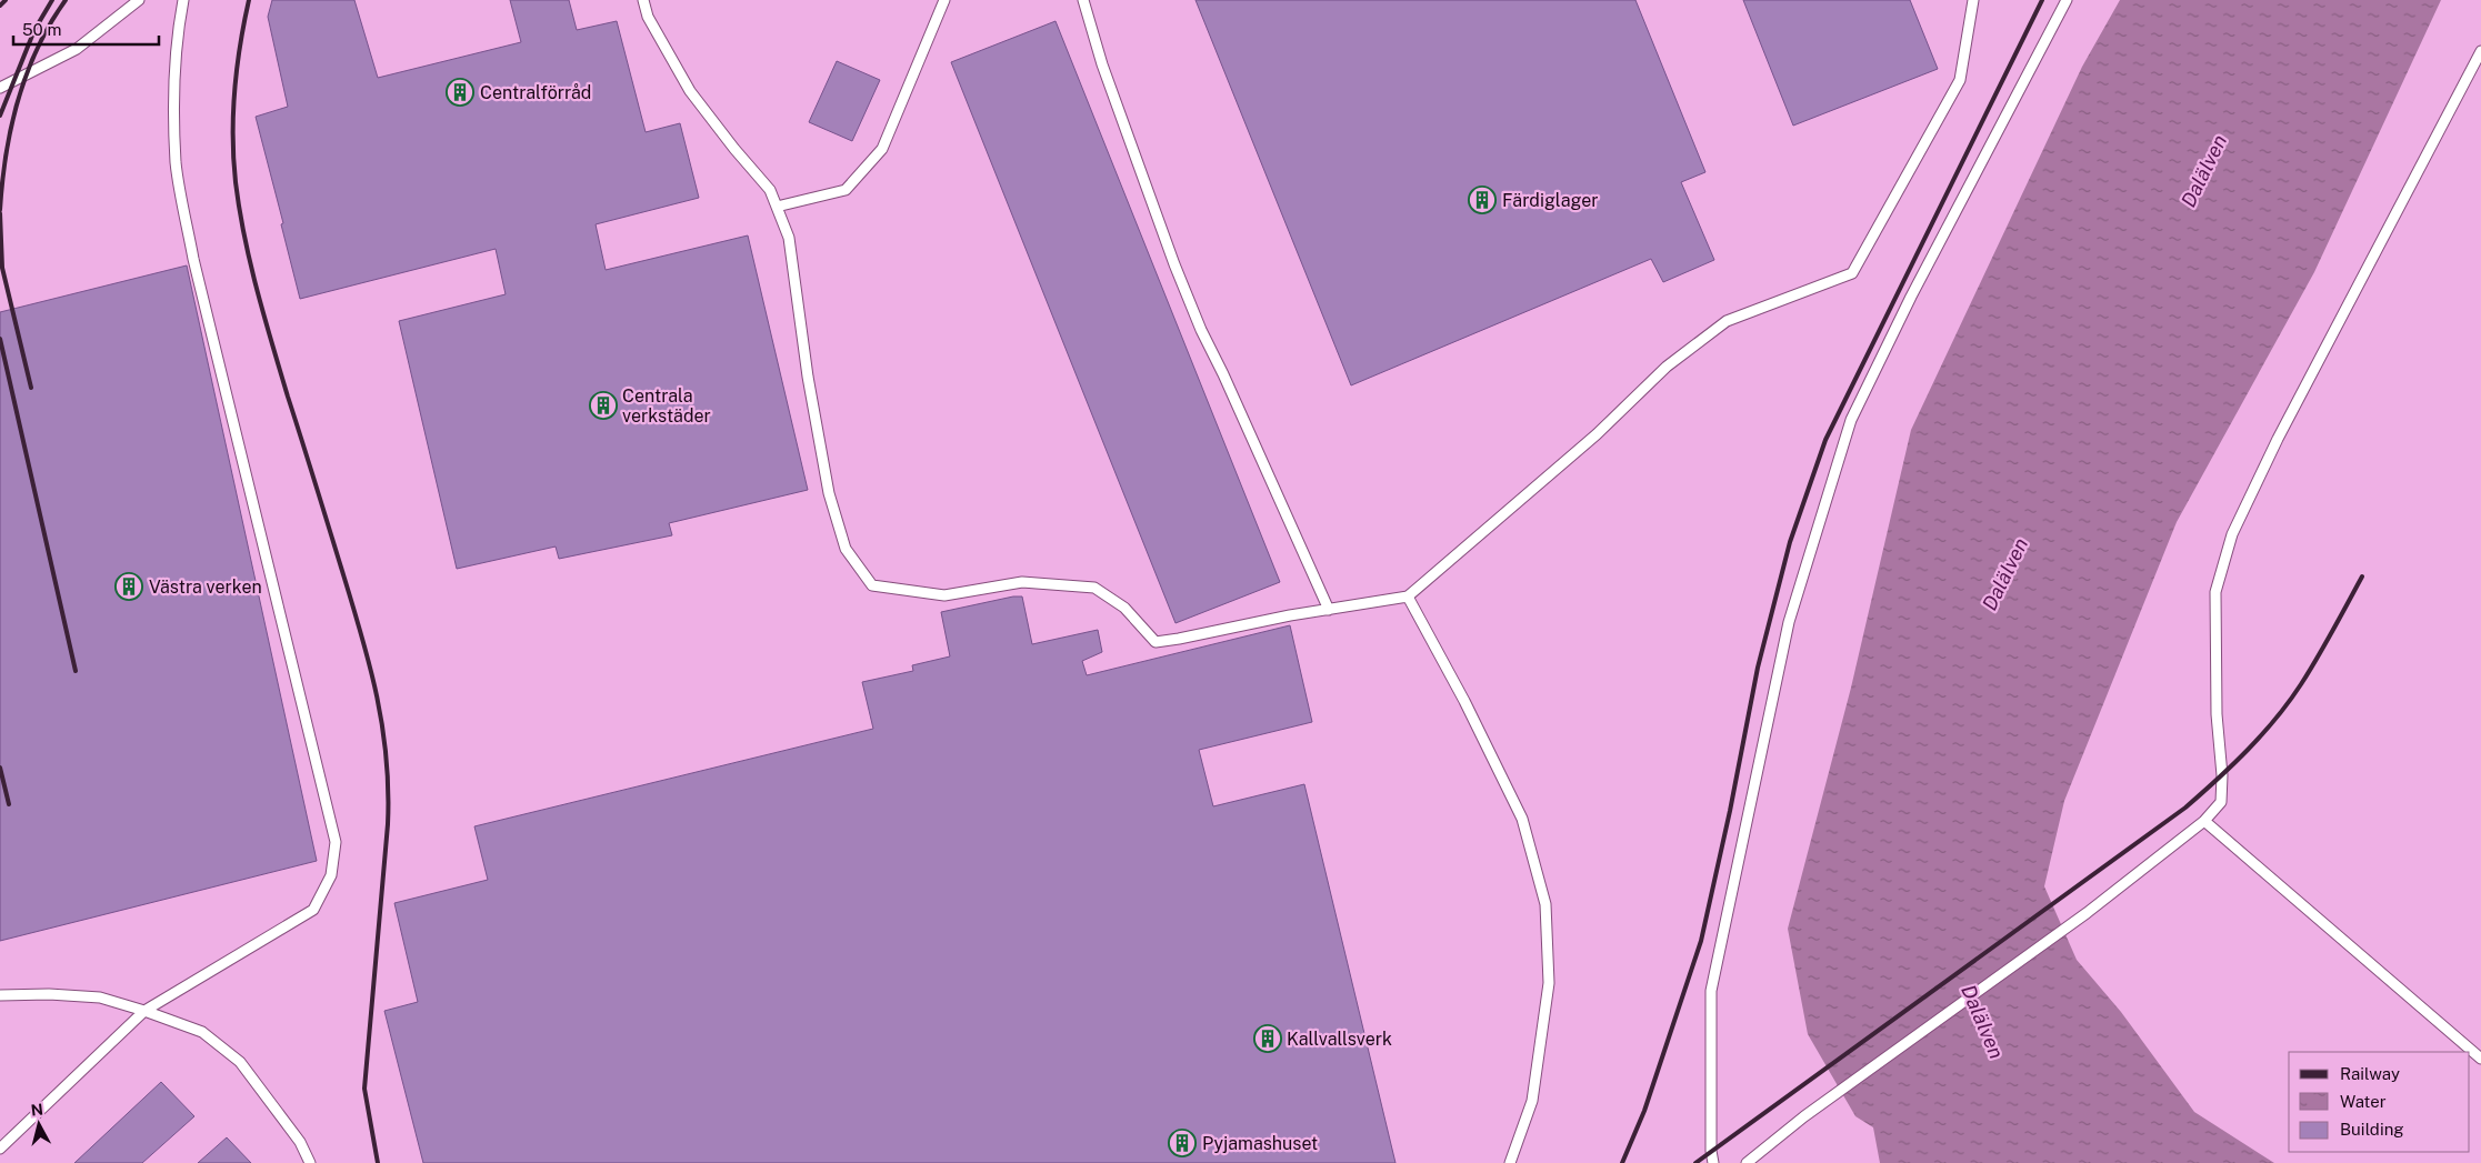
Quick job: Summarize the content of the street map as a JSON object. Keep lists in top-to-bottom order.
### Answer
{
  "water": ["Dalälven"],
  "places": {
    "building": [
      "Centralförråd",
      "Färdiglager",
      "Centrala verkstäder",
      "Västra verken",
      "Kallvallsverk",
      "Pyjamashuset"
    ]
  },
  "legend": ["Railway", "Water", "Building"],
  "scale_bar": "50 m",
  "north": "top"
}
